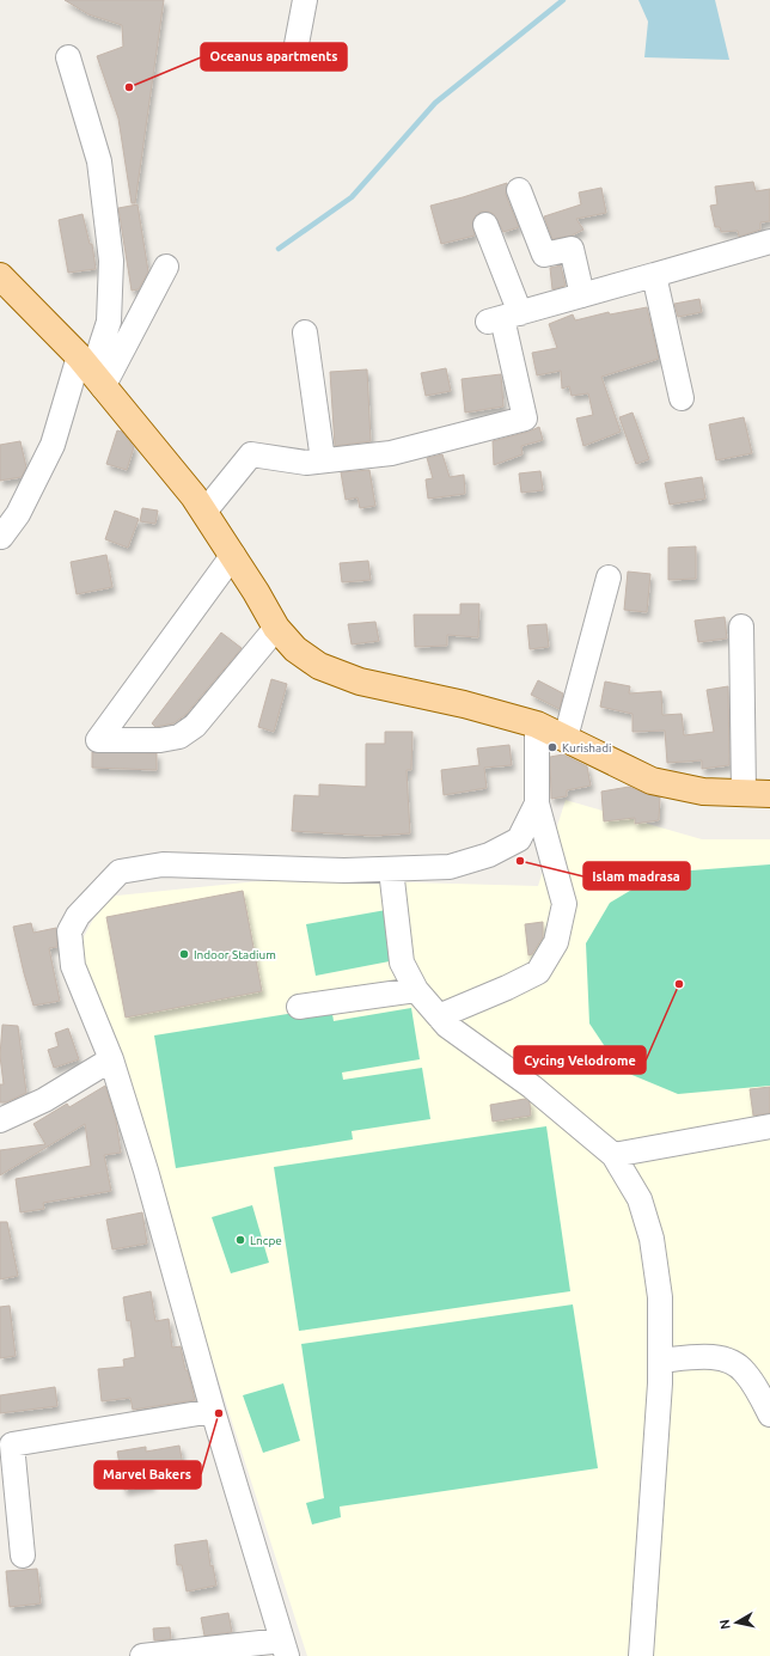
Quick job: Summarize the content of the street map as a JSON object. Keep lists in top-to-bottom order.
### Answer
{
  "places": [
    "Oceanus apartments",
    "Kurishadi",
    "Islam madrasa",
    "Indoor Stadium",
    "Cycing Velodrome",
    "Lncpe",
    "Marvel Bakers"
  ],
  "north": "left"
}
